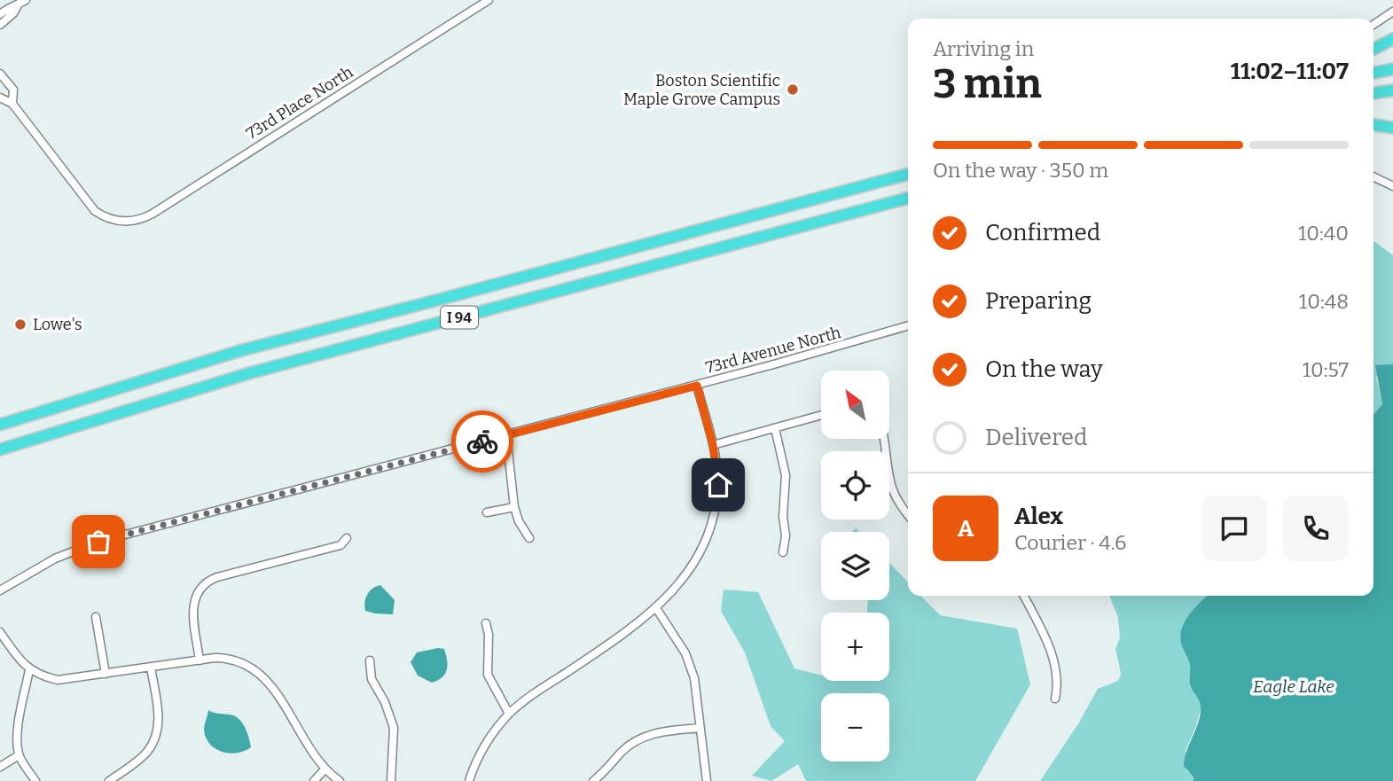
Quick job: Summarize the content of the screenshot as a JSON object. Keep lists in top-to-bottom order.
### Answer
{
  "streets": {
    "highway": ["I 94"],
    "street": ["73rd Place North", "73rd Avenue North"]
  },
  "water": ["Eagle Lake"],
  "places": ["Boston Scientific Maple Grove Campus", "Lowe's"],
  "north": "top left",
  "page": {
    "heading": ["3 min", "Arriving in", "11:02–11:07"],
    "panel": ["Alex", "Courier · 4.6"],
    "bar": "On the way · 350 m",
    "list": [
      ["Confirmed", "10:40"],
      ["Preparing", "10:48"],
      ["On the way", "10:57"],
      "Delivered"
    ],
    "map_buttons": ["+", "−"],
    "round": "A"
  }
}
